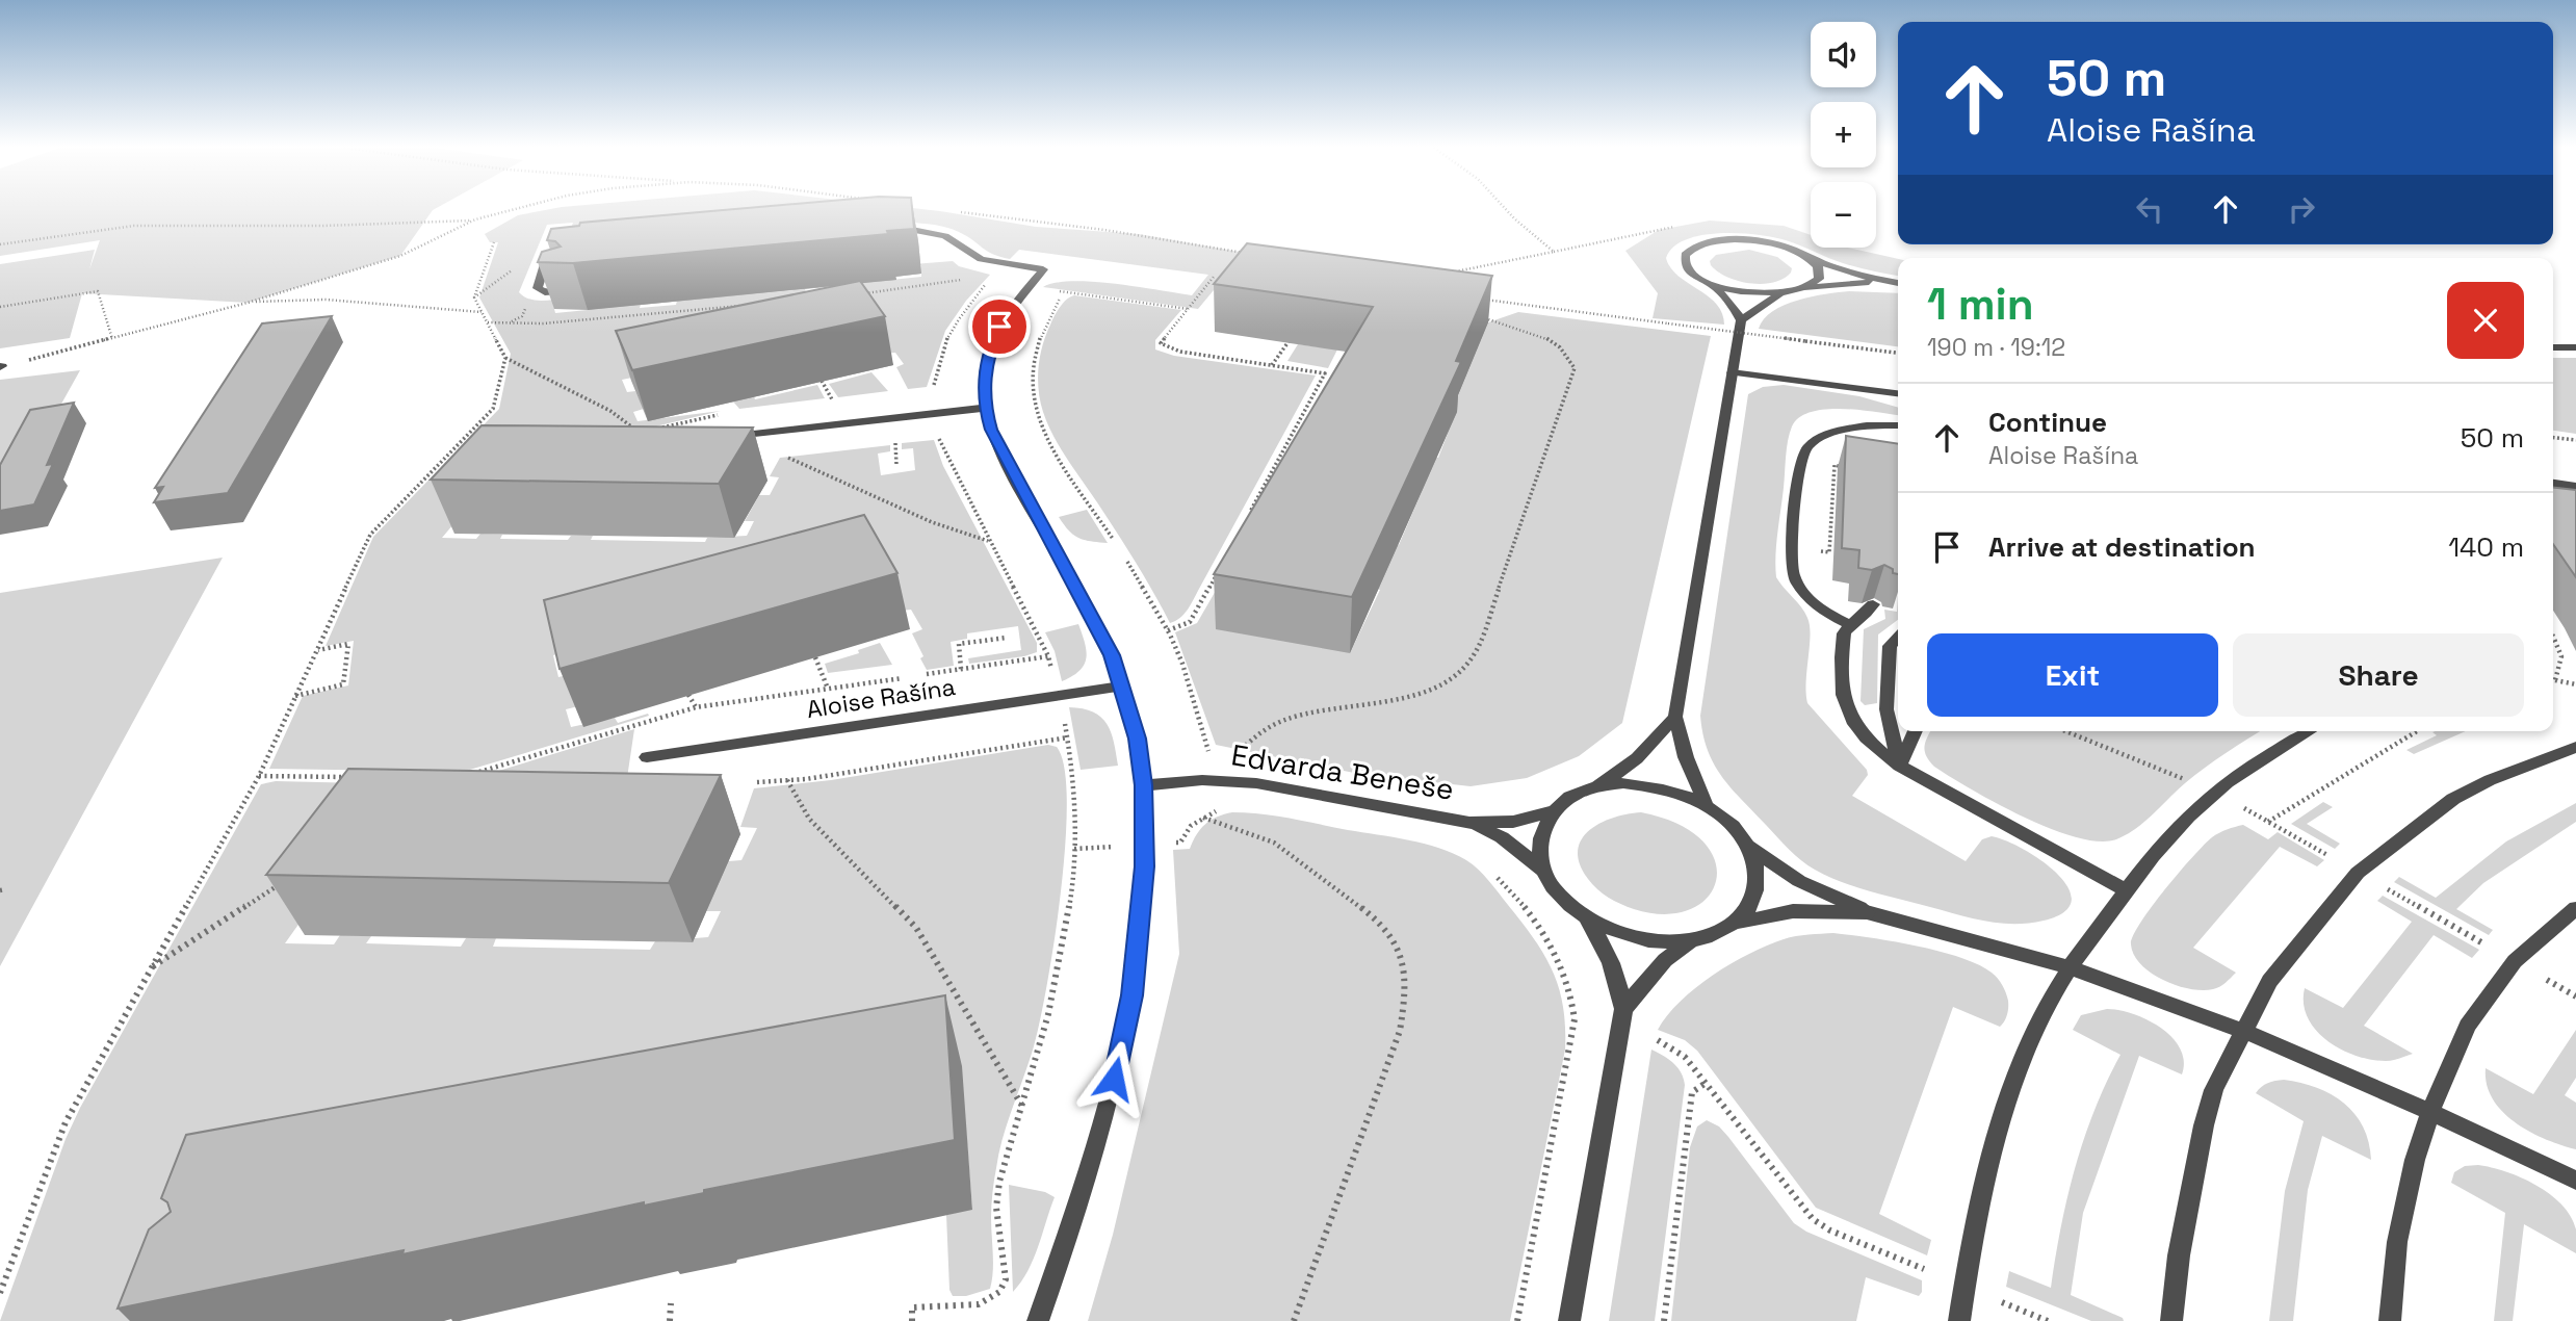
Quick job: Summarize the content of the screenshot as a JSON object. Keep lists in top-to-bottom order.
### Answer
{
  "streets": {
    "street": ["Aloise Rašína", "Edvarda Beneše"]
  },
  "page": {
    "map_buttons": ["+", "−"],
    "turn": ["50 m", "Aloise Rašína"],
    "heading": ["1 min", "190 m · 19:12"],
    "list": [
      {
        "name": "Continue",
        "note": "Aloise Rašína",
        "value": "50 m"
      },
      {
        "name": "Arrive at destination",
        "value": "140 m"
      }
    ],
    "buttons": ["Exit", "Share"]
  }
}
